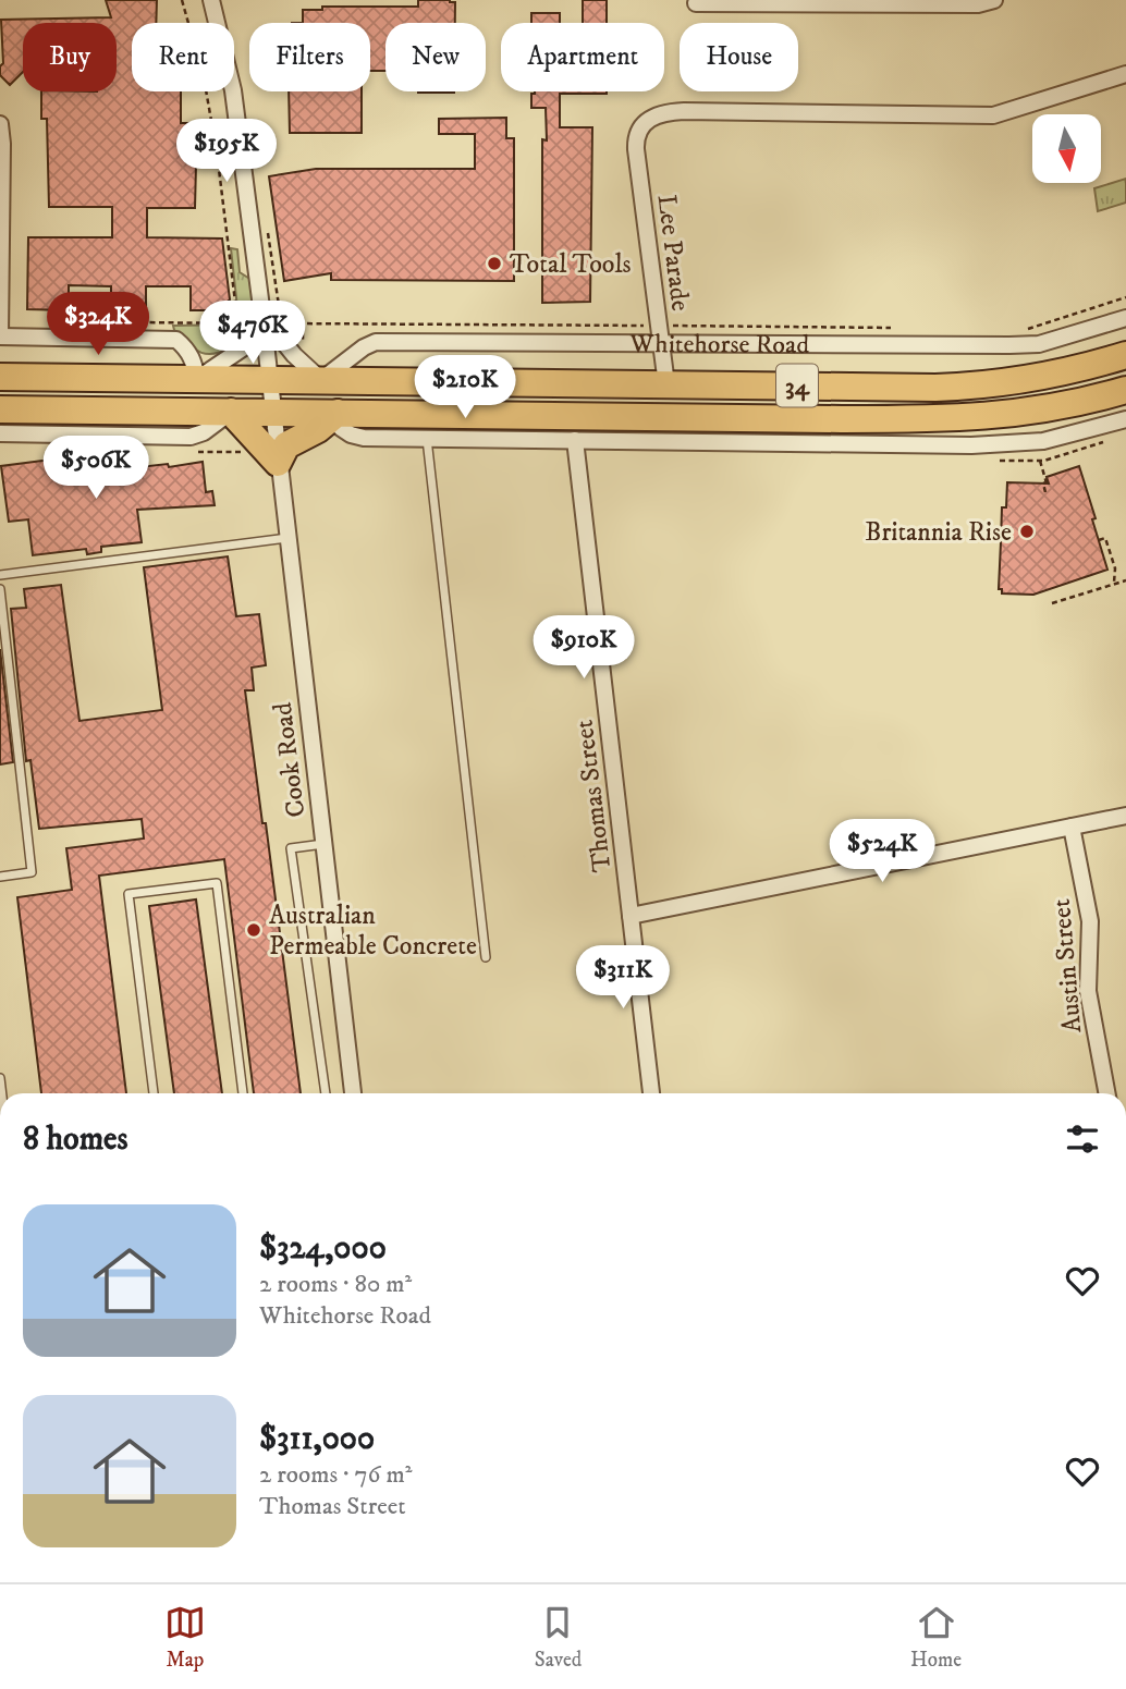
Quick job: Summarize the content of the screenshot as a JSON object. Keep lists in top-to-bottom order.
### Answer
{
  "streets": {
    "highway": ["Whitehorse Road", "34"],
    "street": [
      "Lee Parade",
      "Cook Road",
      "Thomas Street",
      "Austin Street"
    ]
  },
  "crossings": [
    ["Lee Parade", "Whitehorse Road"],
    ["Whitehorse Road", "Cook Road"],
    ["34", "Cook Road"]
  ],
  "places": ["Total Tools", "Britannia Rise", "Australian Permeable Concrete"],
  "north": "bottom",
  "page": {
    "chip": [
      "Buy",
      "Rent",
      "Filters",
      "New",
      "Apartment",
      "House"
    ],
    "price": [
      "$195K",
      "$324K",
      "$476K",
      "$210K",
      "$506K",
      "$910K",
      "$524K",
      "$311K"
    ],
    "heading": "8 homes",
    "list": [
      {
        "name": "$324,000",
        "note": "2 rooms · 80 m² · Whitehorse Road"
      },
      {
        "name": "$311,000",
        "note": "2 rooms · 76 m² · Thomas Street"
      }
    ],
    "tabs": ["Map", "Saved", "Home"]
  }
}
